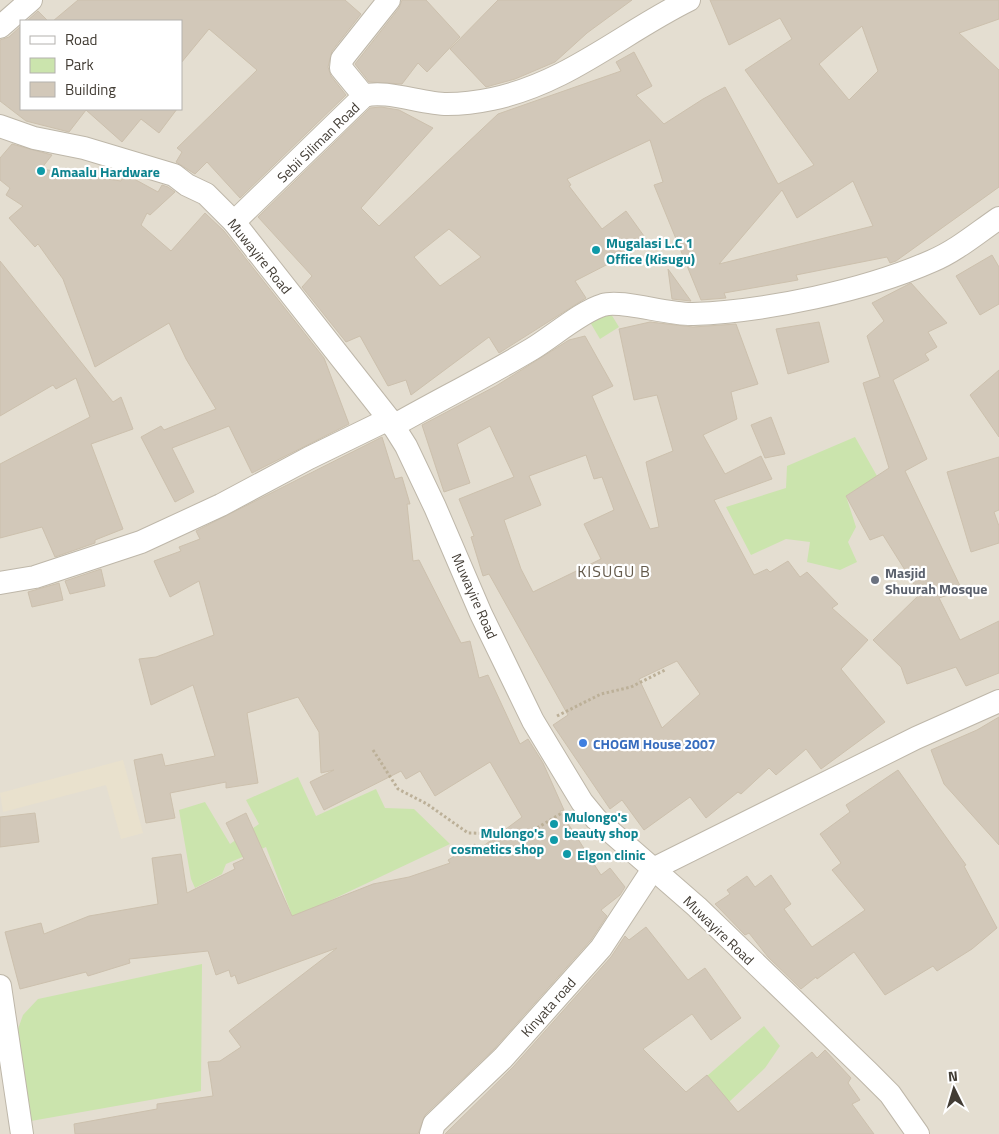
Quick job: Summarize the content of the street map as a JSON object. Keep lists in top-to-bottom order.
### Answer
{
  "streets": {
    "street": ["Sebii Siliman Road", "Muwayire Road", "Kinyata road"]
  },
  "crossings": [
    ["Sebii Siliman Road", "Muwayire Road"],
    ["Muwayire Road", "Kinyata road"]
  ],
  "districts": ["KISUGU B"],
  "places": [
    "Amaalu Hardware",
    "Mugalasi L.C 1 Office (Kisugu)",
    "Masjid Shuurah Mosque",
    "CHOGM House 2007",
    "Mulongo's beauty shop",
    "Mulongo's cosmetics shop",
    "Elgon clinic"
  ],
  "legend": ["Road", "Park", "Building"],
  "north": "top"
}
